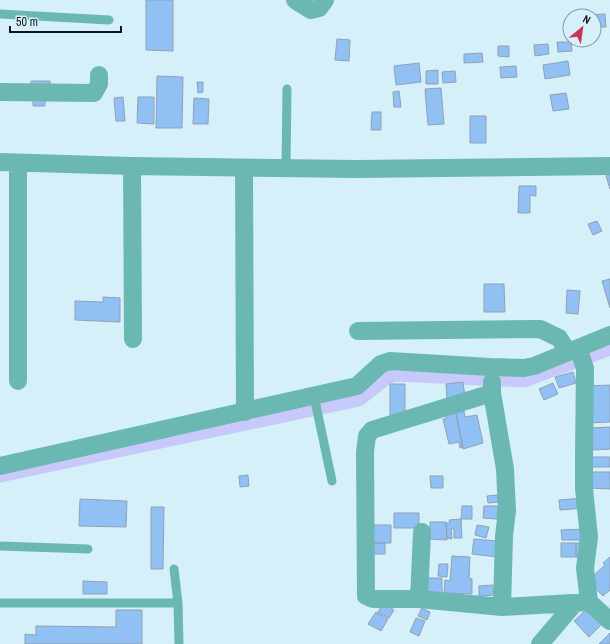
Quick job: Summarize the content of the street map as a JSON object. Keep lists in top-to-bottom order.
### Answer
{
  "scale_bar": "50 m",
  "north": "top right"
}
